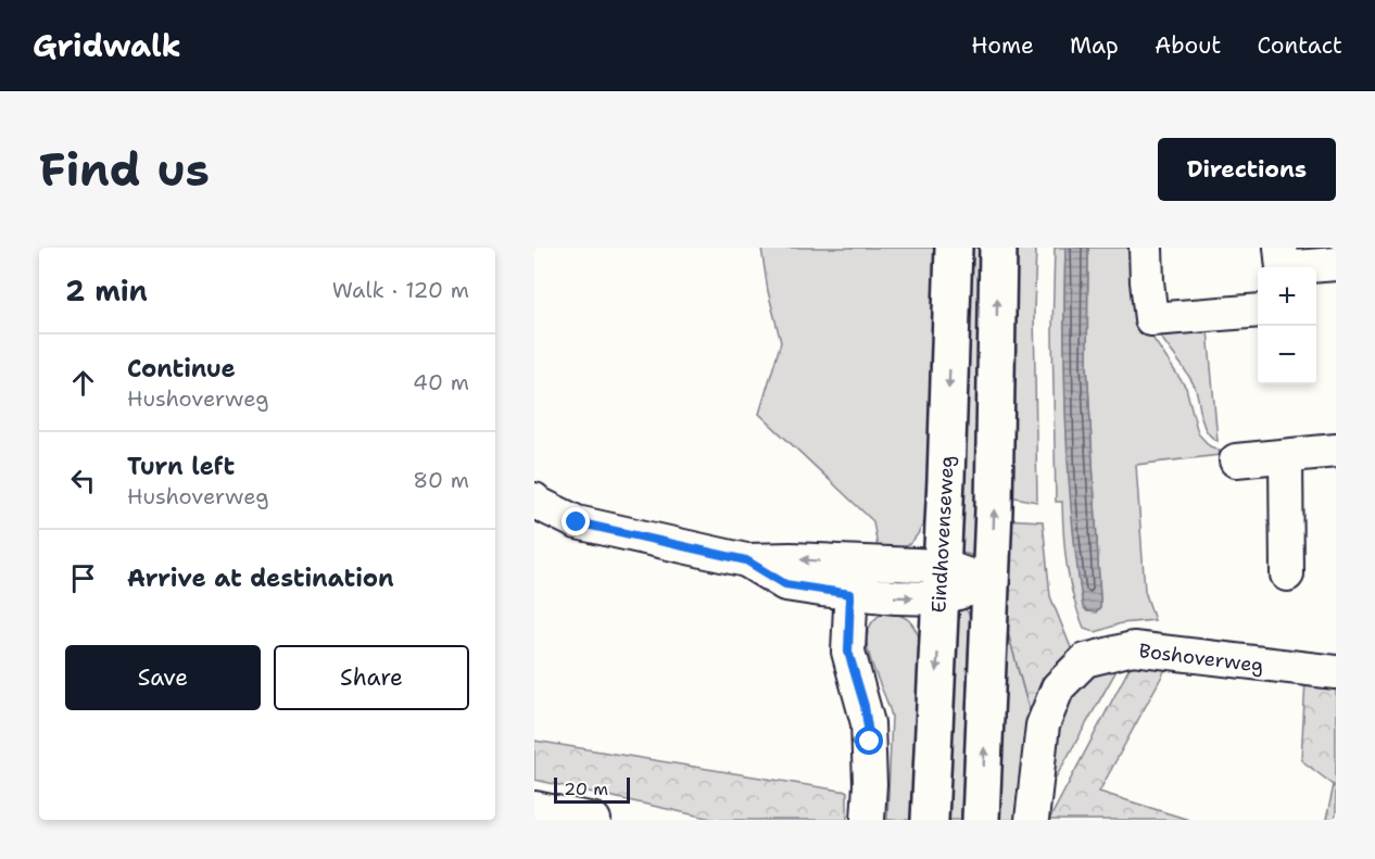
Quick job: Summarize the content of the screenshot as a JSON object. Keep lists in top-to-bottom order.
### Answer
{
  "streets": {
    "main road": ["Eindhovenseweg"],
    "street": ["Boshoverweg"]
  },
  "scale_bar": "20 m",
  "page": {
    "header": "Gridwalk",
    "nav": [
      "Home",
      "Map",
      "About",
      "Contact"
    ],
    "buttons": [
      "Directions",
      ["Save", "Share"]
    ],
    "title": "Find us",
    "heading": ["2 min", "Walk · 120 m"],
    "map_buttons": ["+", "−"],
    "list": [
      ["Continue", "Hushoverweg", "40 m"],
      ["Turn left", "Hushoverweg", "80 m"],
      "Arrive at destination"
    ],
    "scale": "20 m"
  }
}
